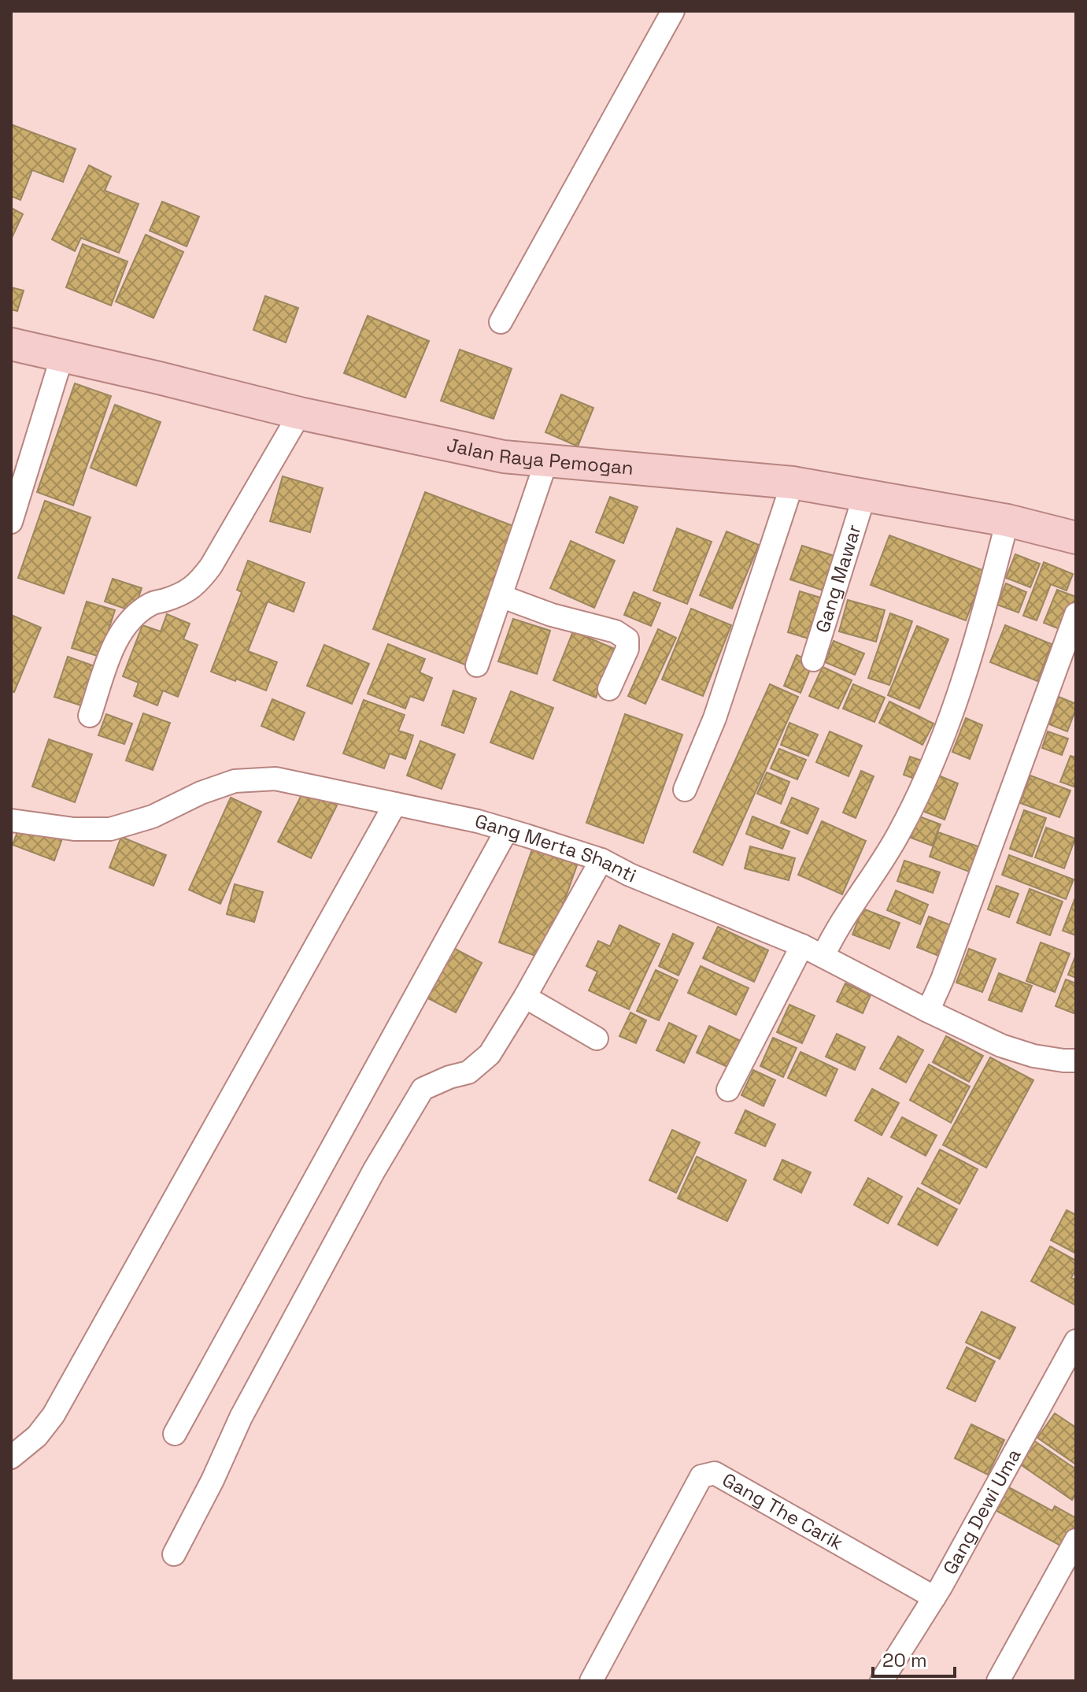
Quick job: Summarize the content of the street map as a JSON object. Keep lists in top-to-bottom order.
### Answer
{
  "streets": {
    "street": [
      "Jalan Raya Pemogan",
      "Gang Mawar",
      "Gang Merta Shanti",
      "Gang The Carik",
      "Gang Dewi Uma"
    ]
  },
  "crossings": [
    ["Jalan Raya Pemogan", "Gang Mawar"],
    ["Gang The Carik", "Gang Dewi Uma"]
  ],
  "scale_bar": "20 m"
}
